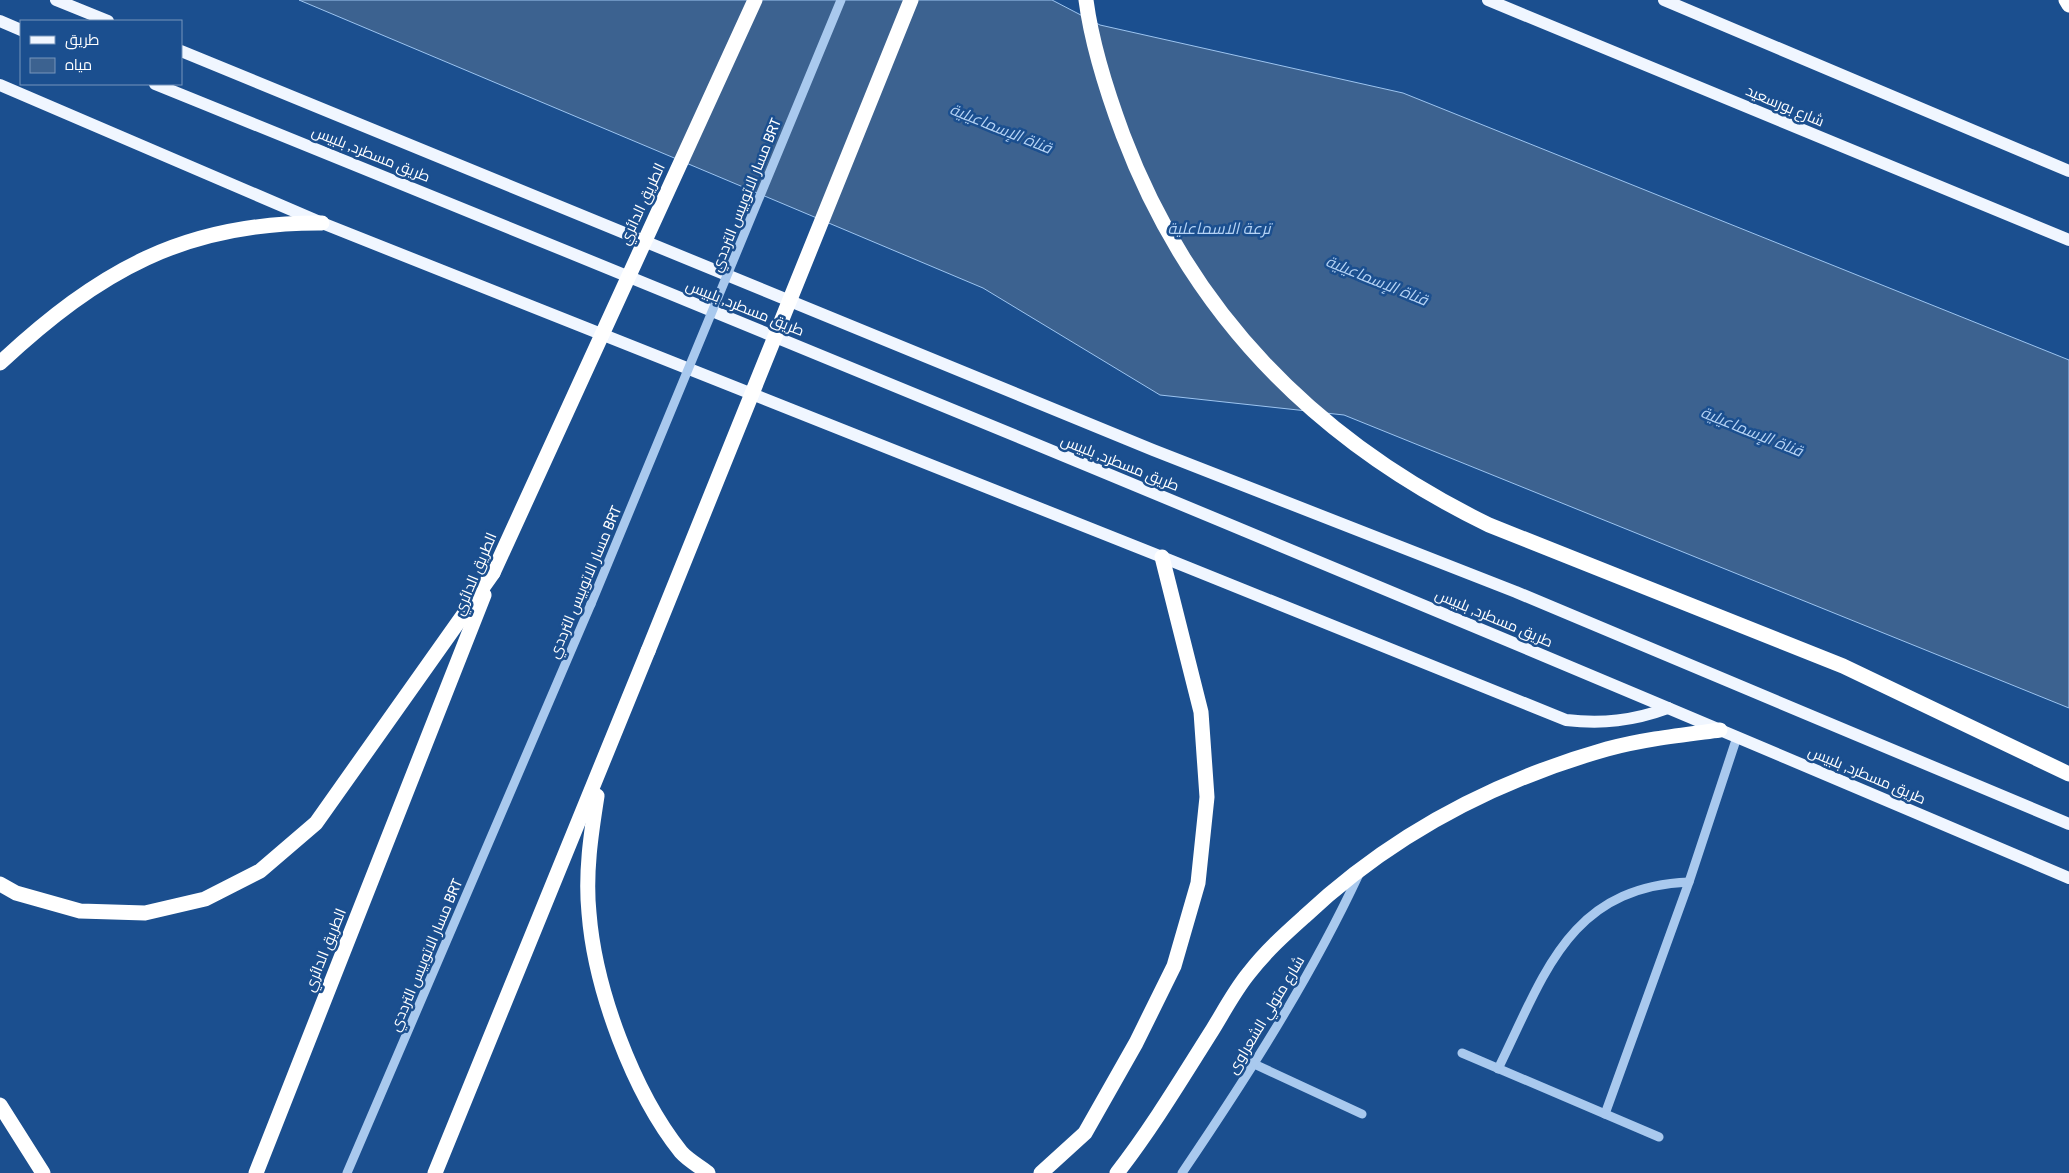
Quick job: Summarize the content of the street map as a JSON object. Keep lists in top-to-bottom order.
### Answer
{
  "streets": {
    "highway": ["الطريق الدائري"],
    "main road": ["شارع بورسعيد", "طريق مسطرد, بلبيس"],
    "street": ["مسار الاتوبيس الترددي BRT", "شارع متولي الشعراوى"]
  },
  "water": ["قناة الإسماعيلية", "ترعة الاسماعلية"],
  "legend": ["طريق", "مياه"]
}
